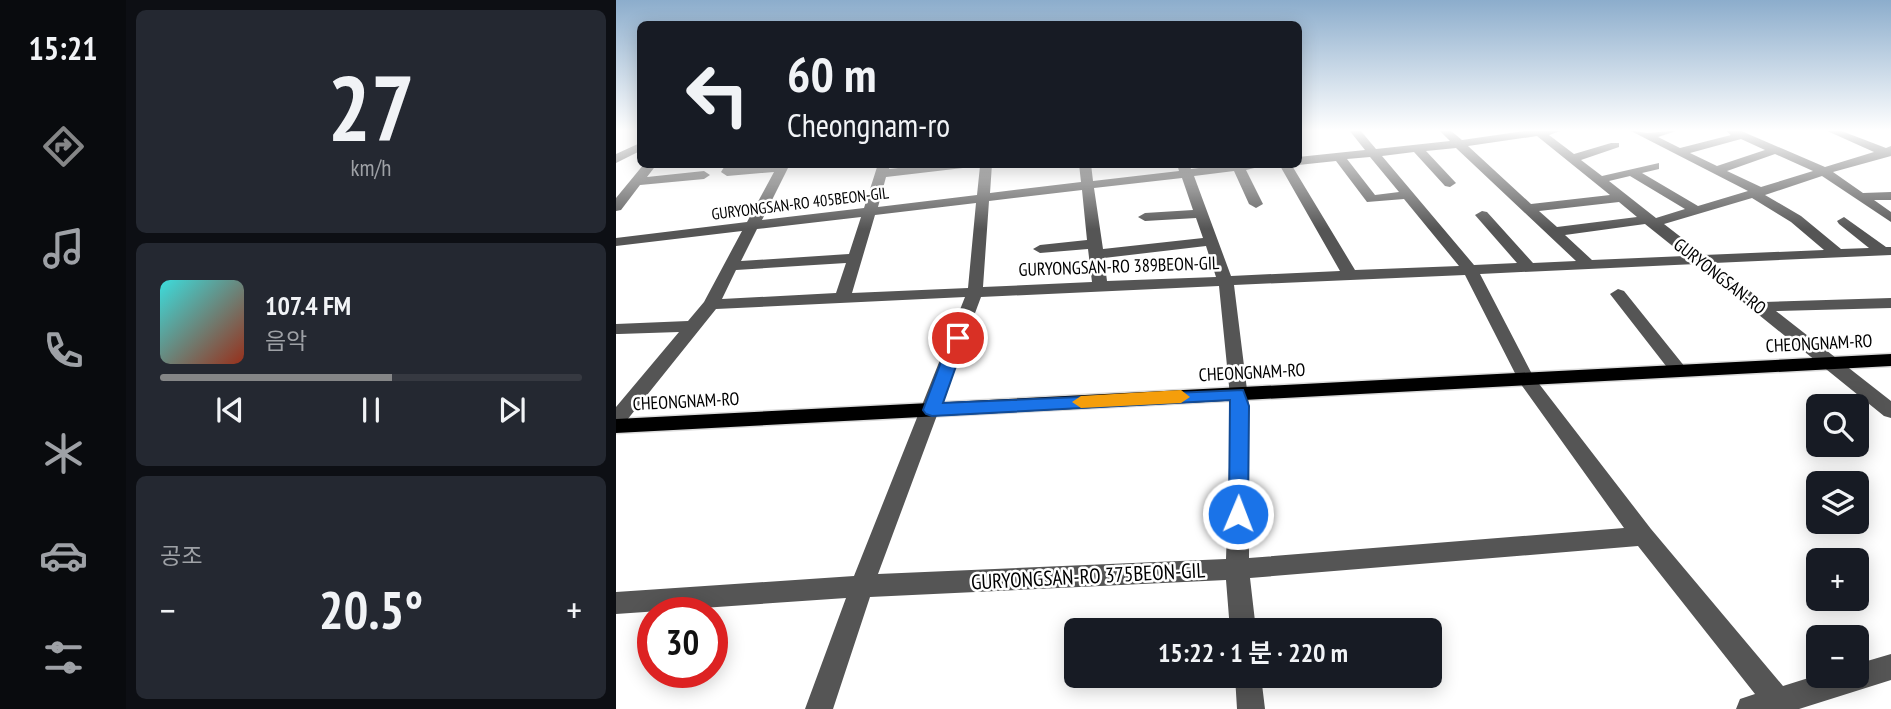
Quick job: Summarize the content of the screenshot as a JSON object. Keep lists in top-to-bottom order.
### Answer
{
  "streets": {
    "main road": ["CHEONGNAM-RO"],
    "street": [
      "GURYONGSAN-RO 405BEON-GIL",
      "GURYONGSAN-RO 389BEON-GIL",
      "GURYONGSAN-RO",
      "GURYONGSAN-RO 375BEON-GIL"
    ]
  },
  "crossings": [
    ["GURYONGSAN-RO 389BEON-GIL", "GURYONGSAN-RO"],
    ["GURYONGSAN-RO", "CHEONGNAM-RO"]
  ],
  "page": {
    "tabs": "15:21",
    "tile": [
      ["27", "km/h"],
      "공조"
    ],
    "turn": ["60 m", "Cheongnam-ro"],
    "song": ["107.4 FM", "음악"],
    "map_buttons": ["+", "−"],
    "heat": ["−", "20.5°", "+"],
    "limit": "30",
    "trip": "15:22 · 1 분 · 220 m"
  }
}
